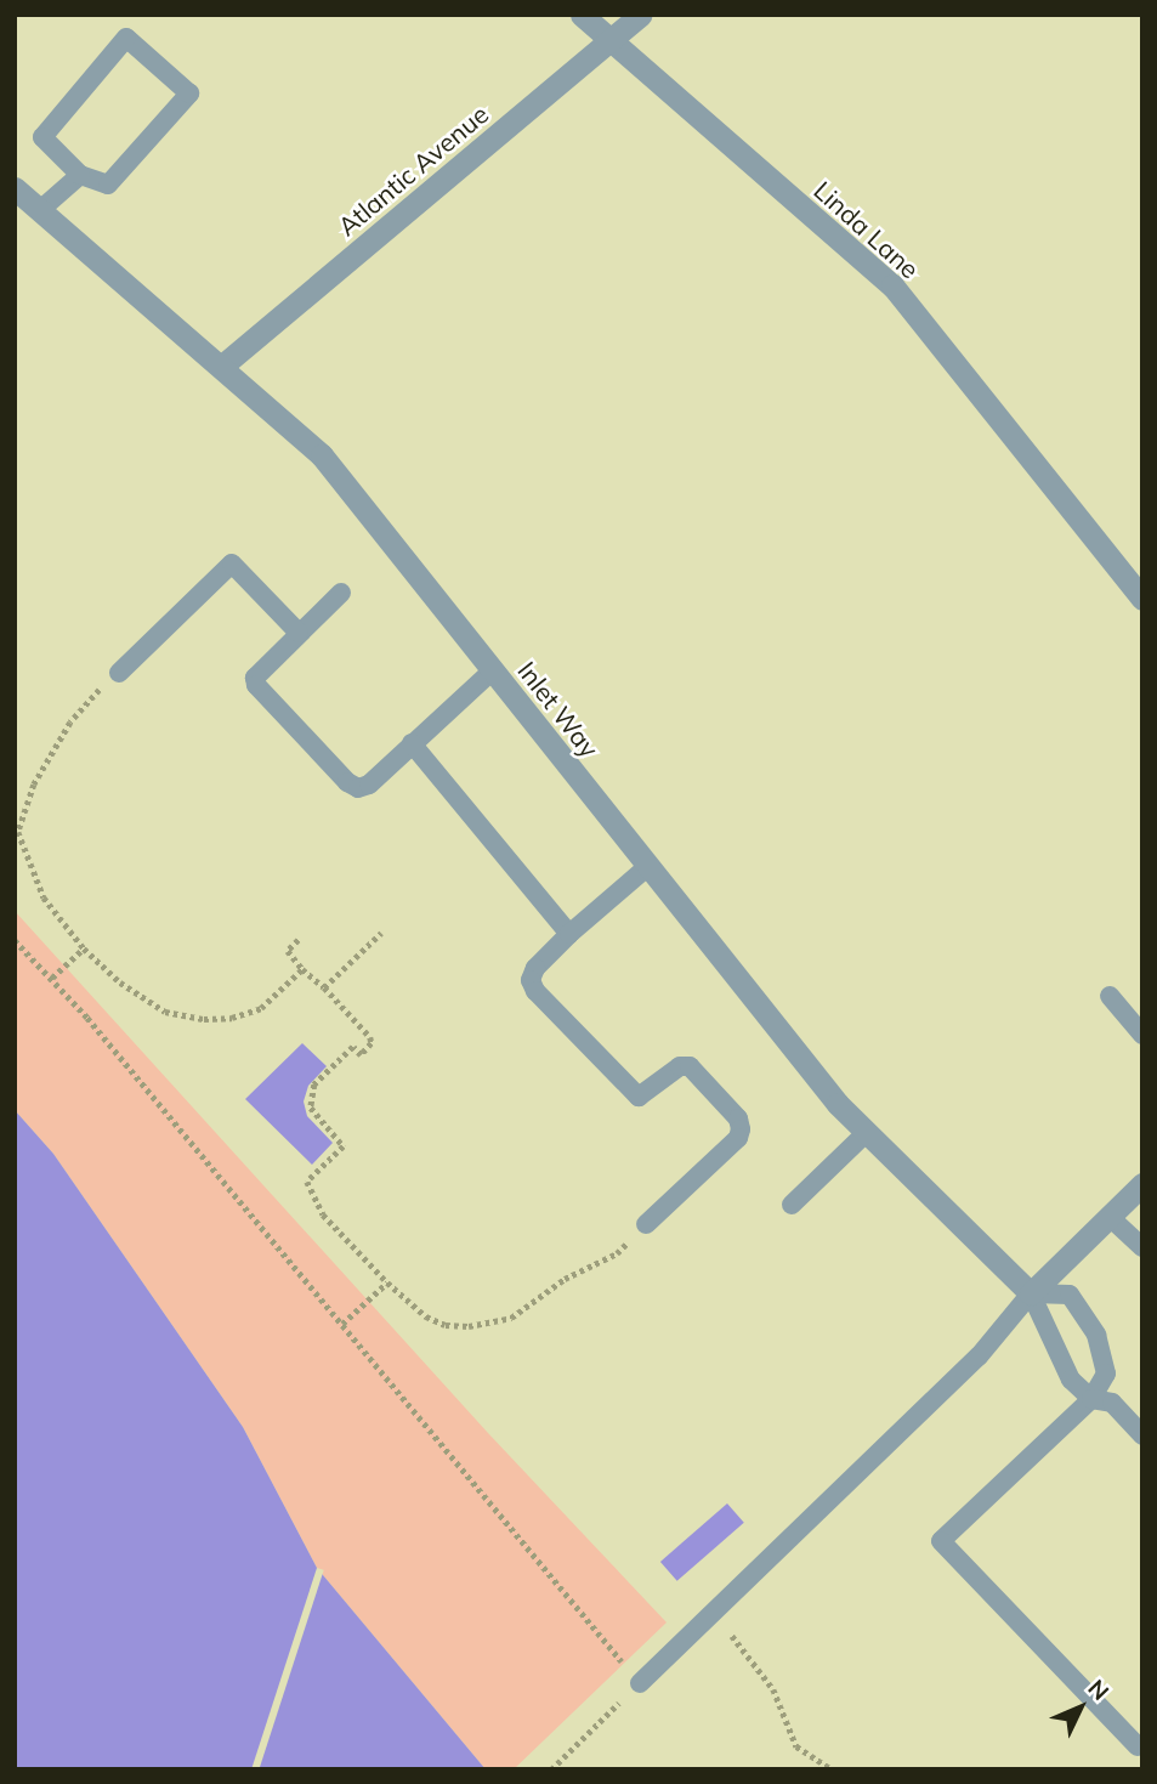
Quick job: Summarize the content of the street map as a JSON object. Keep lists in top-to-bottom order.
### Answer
{
  "streets": {
    "street": ["Atlantic Avenue", "Linda Lane", "Inlet Way"]
  },
  "crossings": [
    ["Atlantic Avenue", "Linda Lane"],
    ["Atlantic Avenue", "Inlet Way"]
  ],
  "north": "top right"
}
